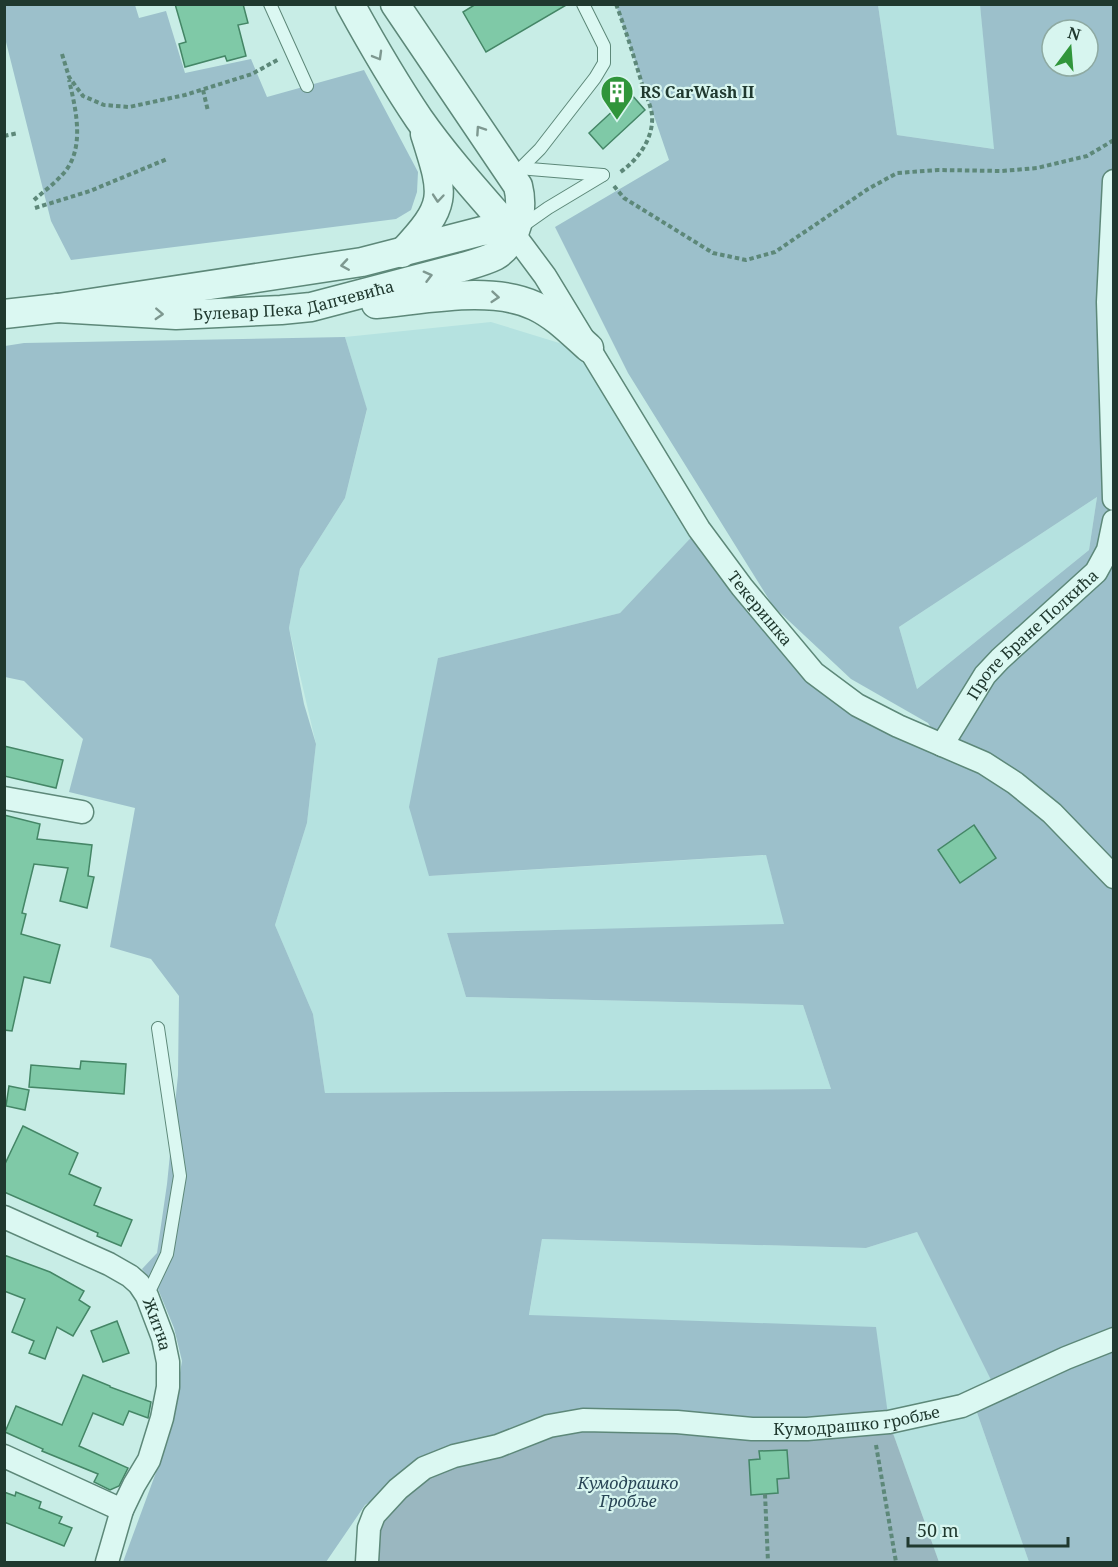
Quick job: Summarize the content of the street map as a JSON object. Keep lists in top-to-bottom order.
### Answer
{
  "streets": {
    "street": [
      "Булевар Пека Дапчевића",
      "Текеришка",
      "Проте Бране Полкића",
      "Житна",
      "Кумодрашко гробље"
    ]
  },
  "crossings": [
    ["Булевар Пека Дапчевића", "Текеришка"],
    ["Текеришка", "Проте Бране Полкића"]
  ],
  "parks": ["Кумодрашко Гробље"],
  "places": {
    "building": ["RS CarWash II"]
  },
  "scale_bar": "50 m",
  "north": "top"
}
